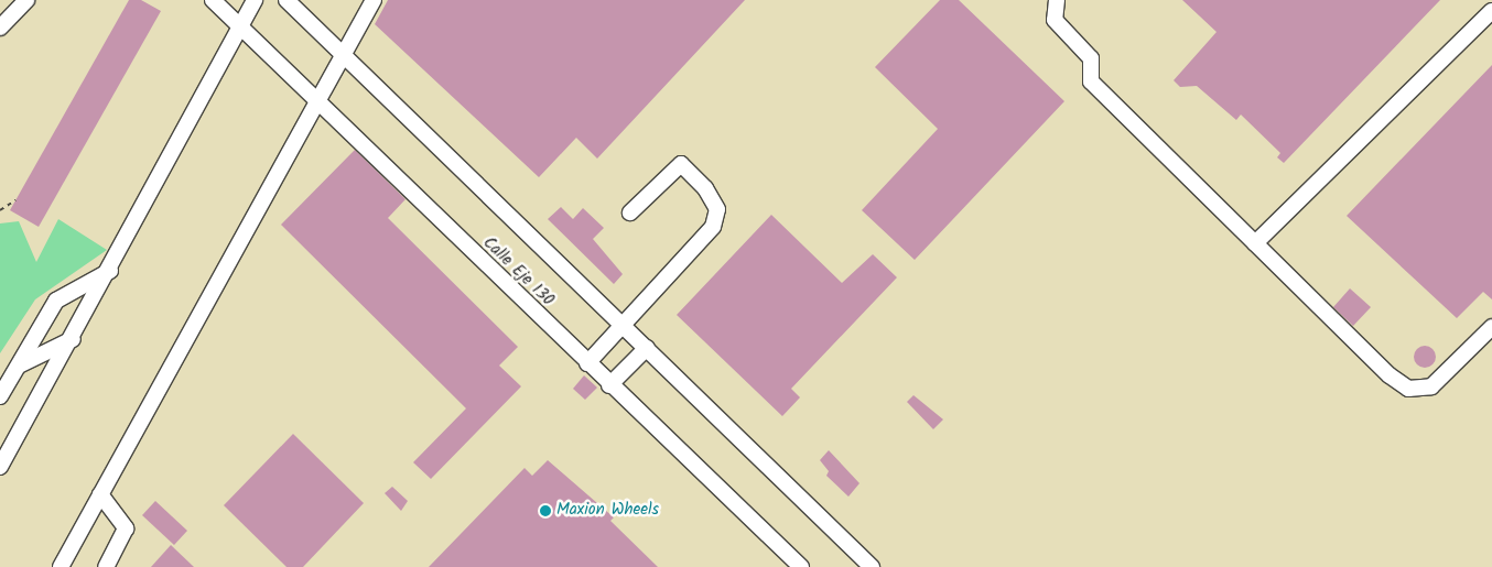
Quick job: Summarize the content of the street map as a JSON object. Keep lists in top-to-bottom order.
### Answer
{
  "streets": {
    "street": ["Calle Eje 130"]
  },
  "places": ["Maxion Wheels"]
}
